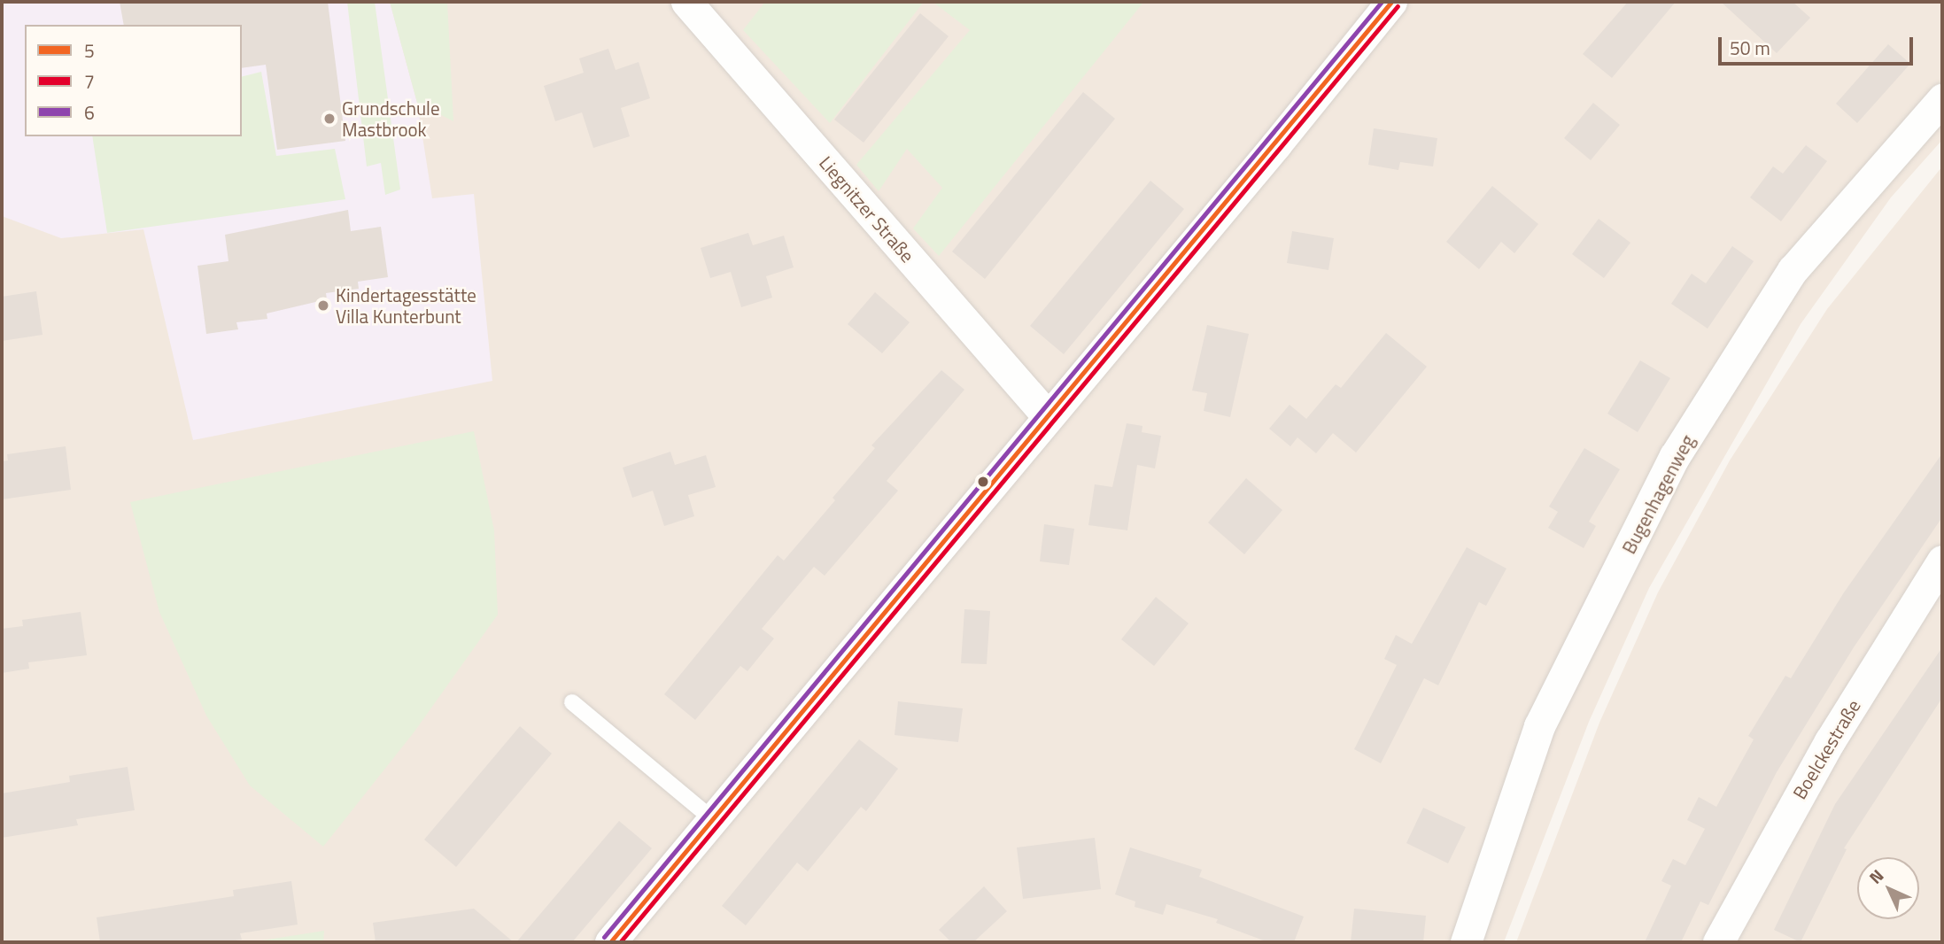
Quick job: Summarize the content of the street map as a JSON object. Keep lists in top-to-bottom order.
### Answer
{
  "streets": {
    "street": ["Liegnitzer Straße", "Bugenhagenweg", "Boelckestraße"]
  },
  "places": ["Grundschule Mastbrook", "Kindertagesstätte Villa Kunterbunt"],
  "lines": ["transit line 5", "transit line 6", "transit line 7"],
  "legend": ["5", "7", "6"],
  "scale_bar": "50 m",
  "north": "top left"
}
